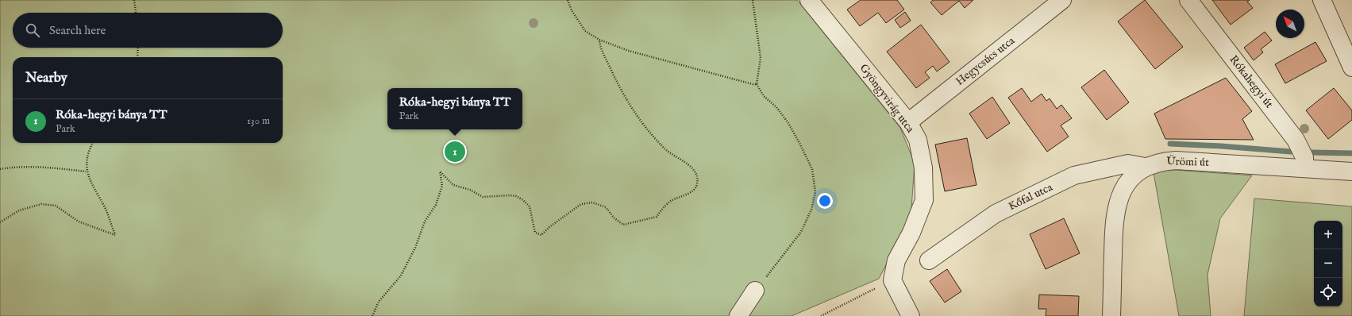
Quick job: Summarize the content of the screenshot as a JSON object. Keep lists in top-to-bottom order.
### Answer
{
  "streets": {
    "street": [
      "Hegycsúcs utca",
      "Rókahegyi út",
      "Gyöngyvirág utca",
      "Ürömi út",
      "Kőfal utca"
    ]
  },
  "crossings": [
    ["Hegycsúcs utca", "Gyöngyvirág utca"],
    ["Rókahegyi út", "Ürömi út"],
    ["Ürömi út", "Kőfal utca"]
  ],
  "north": "top left",
  "page": {
    "search": "Search here",
    "heading": "Nearby",
    "popup": ["Róka-hegyi bánya TT", "Park"],
    "list": [
      {
        "mark": "1",
        "name": "Róka-hegyi bánya TT",
        "note": "Park",
        "value": "130 m"
      }
    ],
    "pins": "1",
    "map_buttons": ["+", "−"]
  }
}
